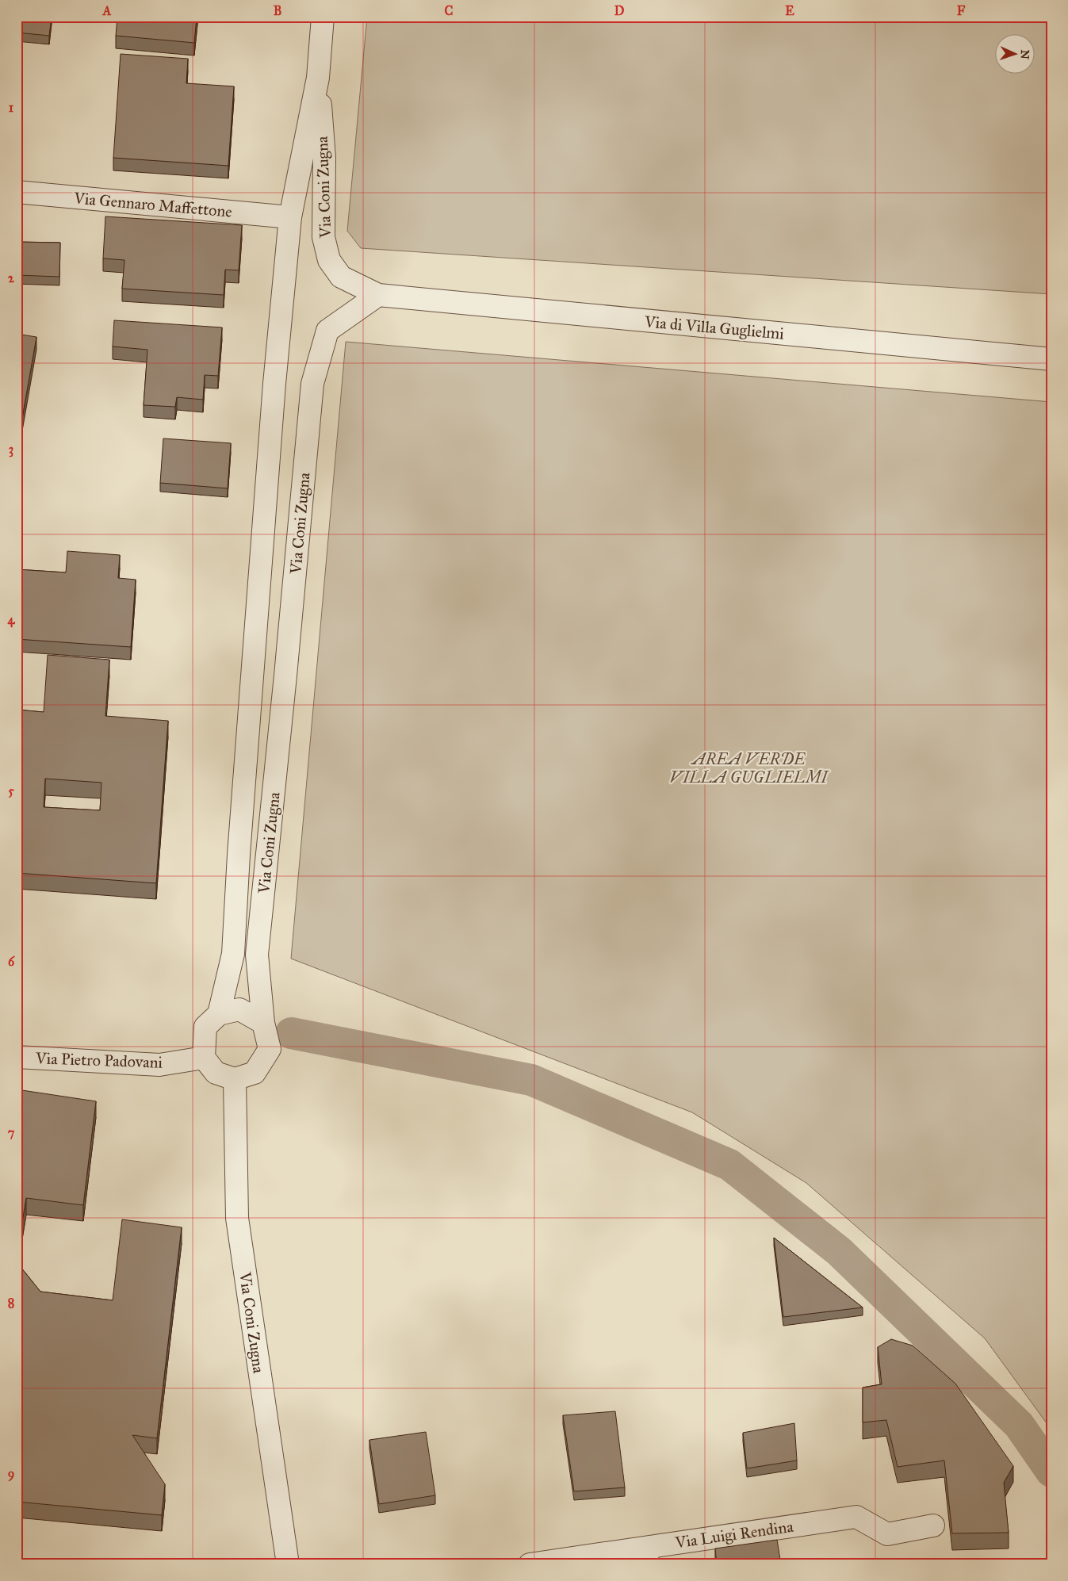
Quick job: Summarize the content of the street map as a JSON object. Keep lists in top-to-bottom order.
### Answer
{
  "streets": {
    "street": [
      "Via Coni Zugna",
      "Via Gennaro Maffettone",
      "Via di Villa Guglielmi",
      "Via Pietro Padovani",
      "Via Luigi Rendina"
    ]
  },
  "crossings": [
    ["Via Coni Zugna", "Via Gennaro Maffettone"],
    ["Via Coni Zugna", "Via di Villa Guglielmi"],
    ["Via Coni Zugna", "Via Pietro Padovani"]
  ],
  "parks": ["AREA VERDE VILLA GUGLIELMI"],
  "north": "right",
  "grid": {
    "columns": [
      "A",
      "B",
      "C",
      "D",
      "E",
      "F"
    ],
    "rows": [
      "1",
      "2",
      "3",
      "4",
      "5",
      "6",
      "7",
      "8",
      "9"
    ]
  }
}
